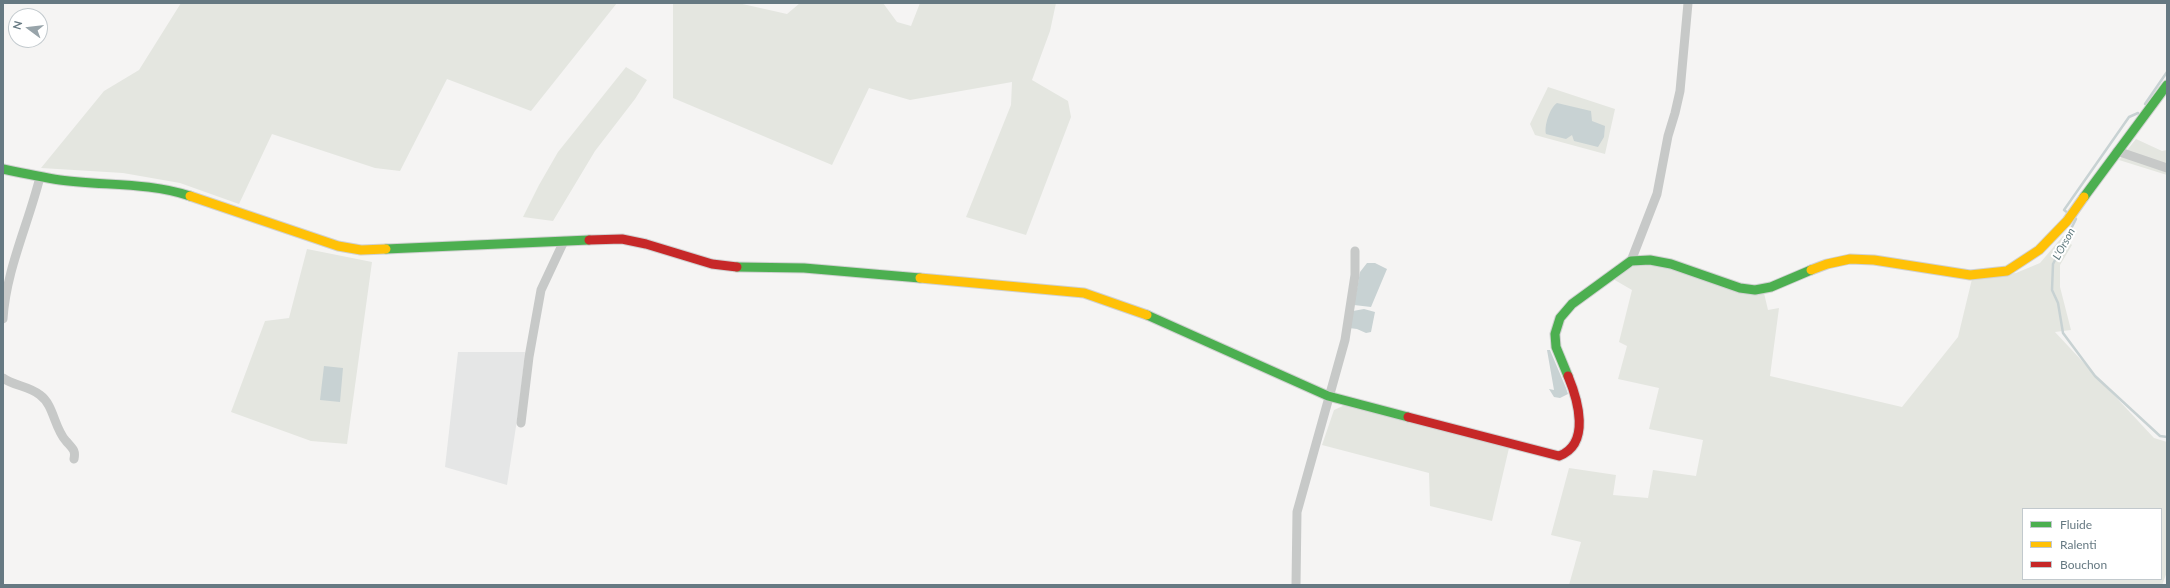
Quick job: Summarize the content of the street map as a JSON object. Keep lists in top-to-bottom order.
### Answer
{
  "water": ["L’Orson"],
  "legend": ["Fluide", "Ralenti", "Bouchon"],
  "north": "left"
}
